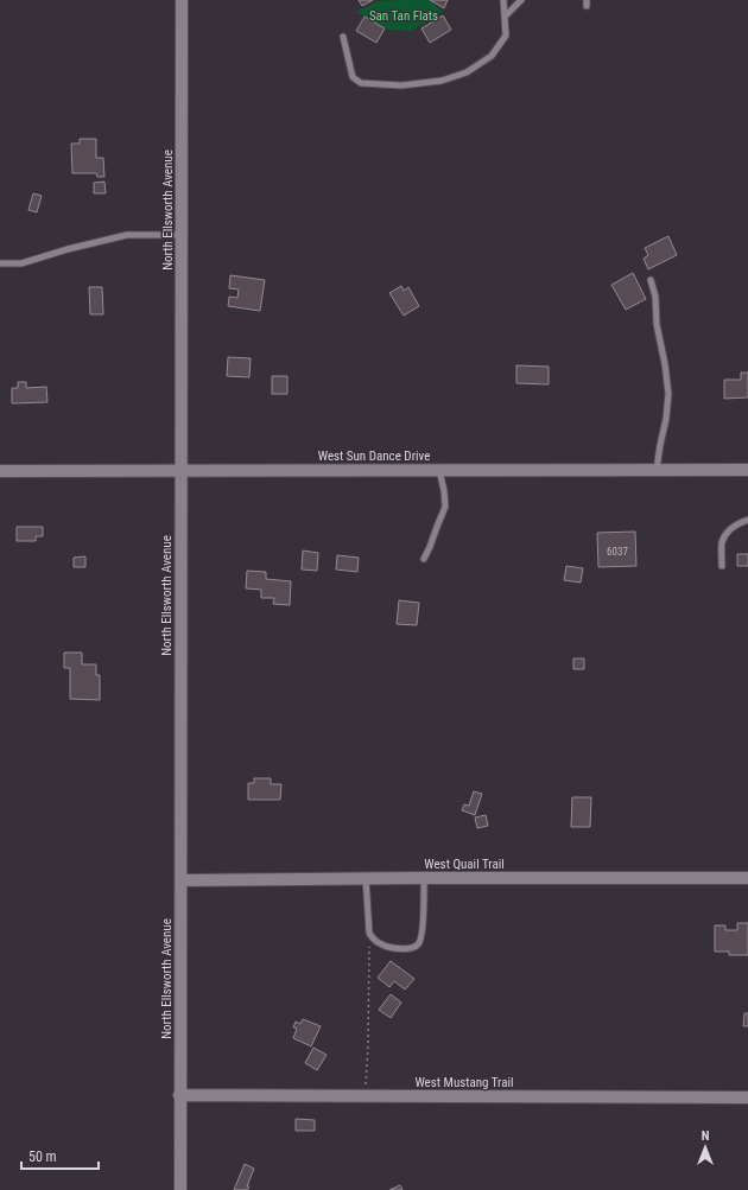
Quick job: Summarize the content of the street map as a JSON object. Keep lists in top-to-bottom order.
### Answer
{
  "streets": {
    "street": [
      "North Ellsworth Avenue",
      "West Sun Dance Drive",
      "West Quail Trail",
      "West Mustang Trail"
    ]
  },
  "crossings": [
    ["North Ellsworth Avenue", "West Sun Dance Drive"],
    ["North Ellsworth Avenue", "West Quail Trail"],
    ["North Ellsworth Avenue", "West Mustang Trail"]
  ],
  "parks": ["San Tan Flats"],
  "house_numbers": ["6037"],
  "scale_bar": "50 m",
  "north": "top"
}
